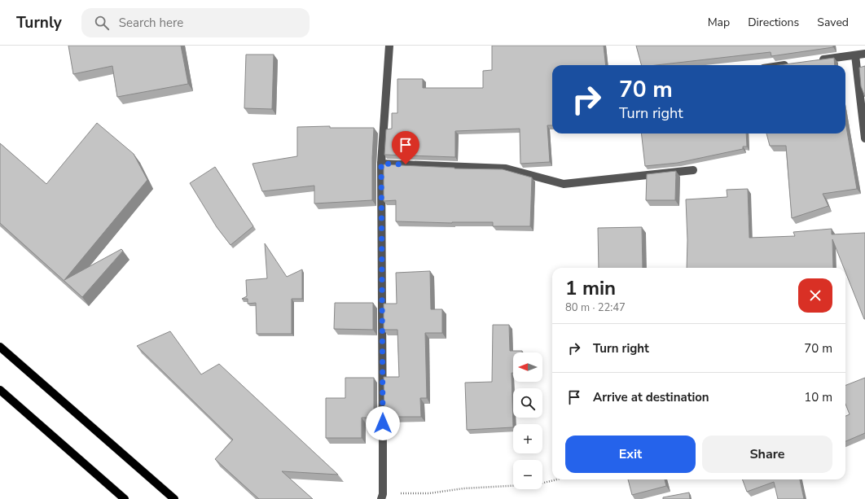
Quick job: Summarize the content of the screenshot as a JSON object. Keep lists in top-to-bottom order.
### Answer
{
  "north": "left",
  "page": {
    "header": "Turnly",
    "search": "Search here",
    "nav": ["Map", "Directions", "Saved"],
    "turn": ["70 m", "Turn right"],
    "heading": ["1 min", "80 m · 22:47"],
    "list": [
      {
        "name": "Turn right",
        "value": "70 m"
      },
      {
        "name": "Arrive at destination",
        "value": "10 m"
      }
    ],
    "map_buttons": ["+", "−"],
    "buttons": ["Exit", "Share"]
  }
}
